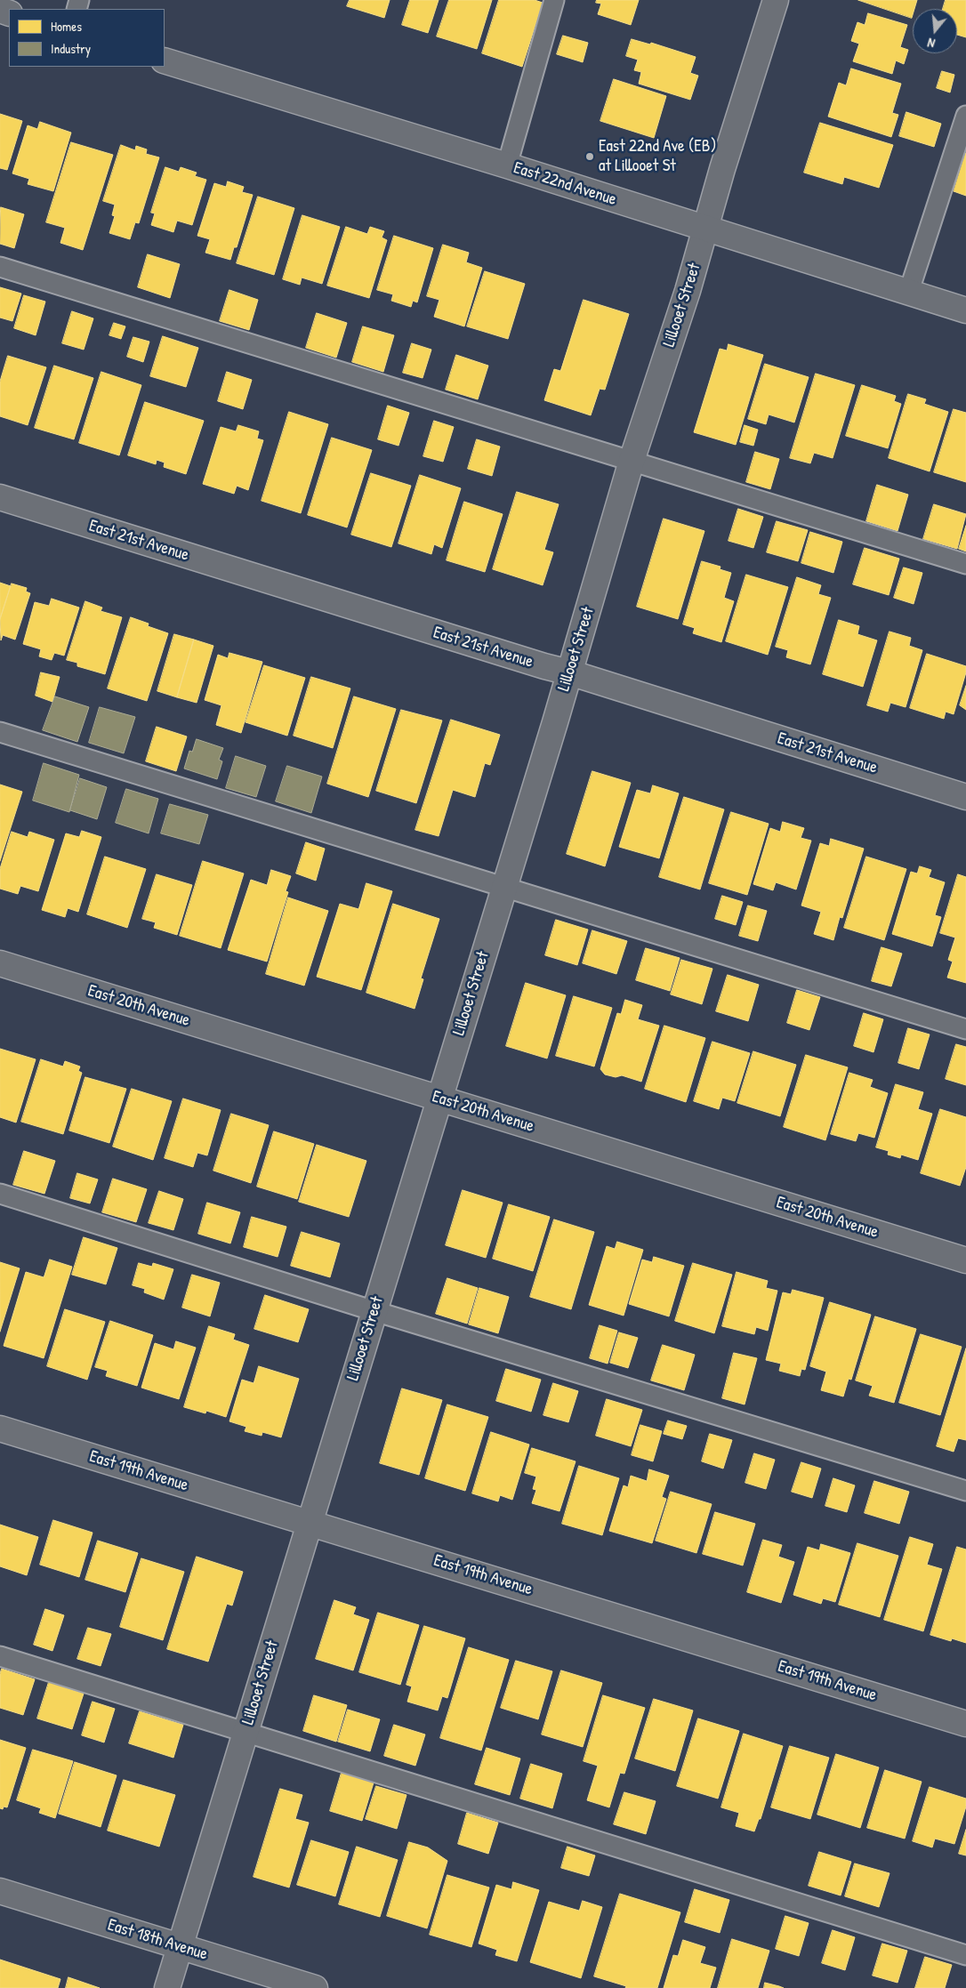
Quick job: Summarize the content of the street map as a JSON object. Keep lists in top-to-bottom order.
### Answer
{
  "streets": {
    "street": [
      "East 22nd Avenue",
      "Lillooet Street",
      "East 21st Avenue",
      "East 20th Avenue",
      "East 19th Avenue",
      "East 18th Avenue"
    ]
  },
  "crossings": [
    ["East 22nd Avenue", "Lillooet Street"],
    ["Lillooet Street", "East 21st Avenue"],
    ["Lillooet Street", "East 20th Avenue"],
    ["Lillooet Street", "East 19th Avenue"],
    ["Lillooet Street", "East 18th Avenue"]
  ],
  "places": ["East 22nd Ave (EB) at Lillooet St"],
  "legend": ["Homes", "Industry"],
  "north": "bottom"
}
